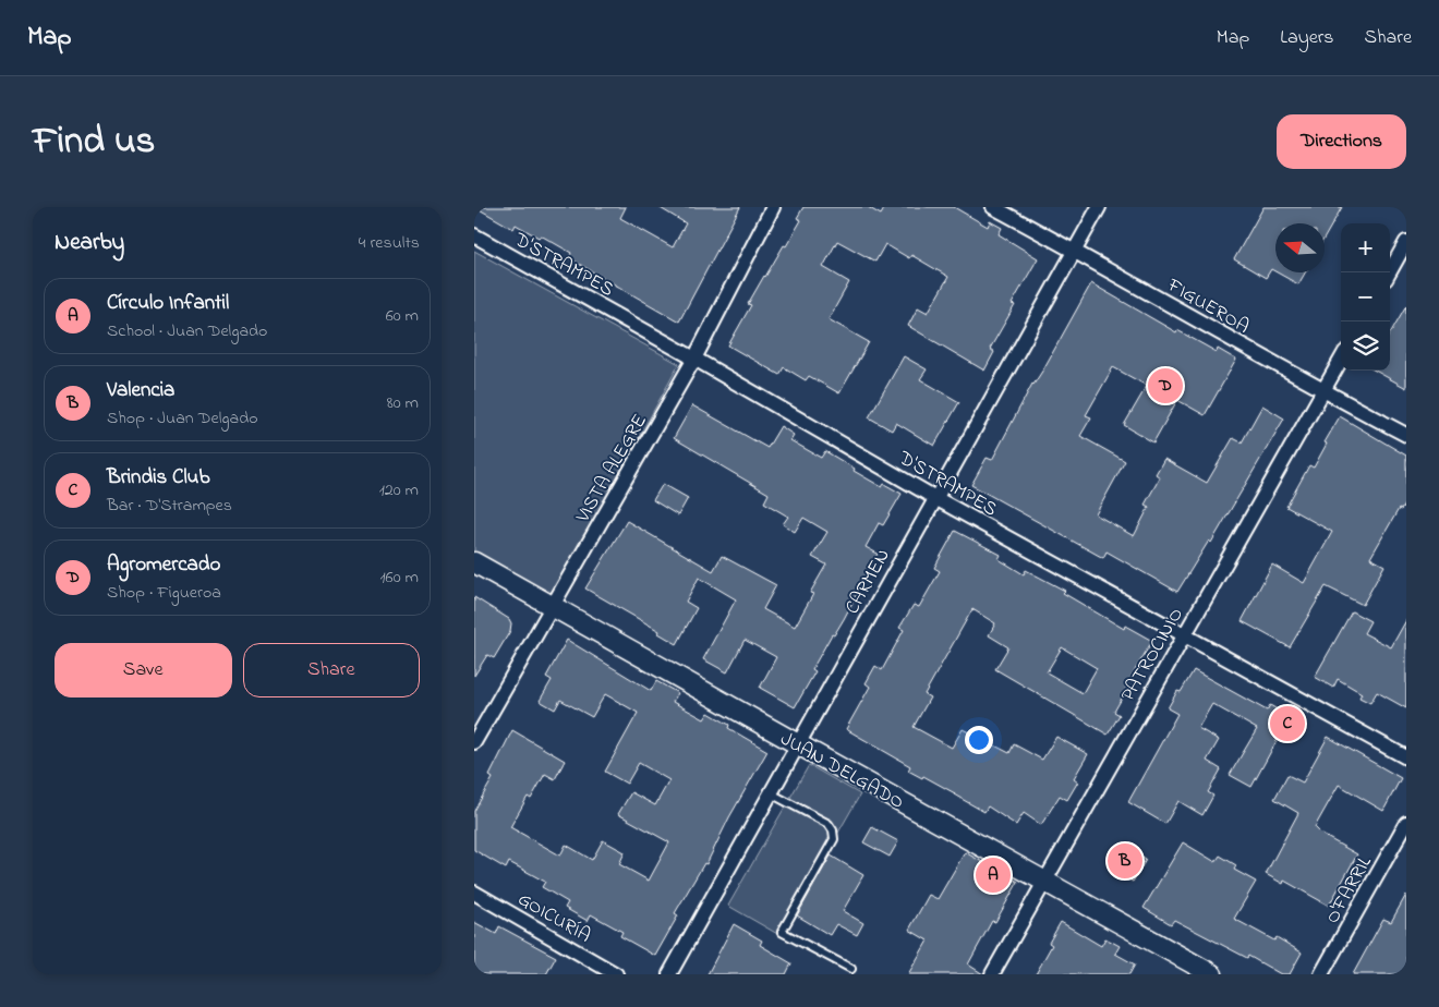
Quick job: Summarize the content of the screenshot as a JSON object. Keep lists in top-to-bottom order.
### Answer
{
  "streets": {
    "street": [
      "D'STRAMPES",
      "FIGUEROA",
      "VISTA ALEGRE",
      "CARMEN",
      "PATROCINIO",
      "JUAN DELGADO",
      "O'FARRIL",
      "GOICURÍA"
    ]
  },
  "crossings": [
    ["D'STRAMPES", "VISTA ALEGRE"],
    ["D'STRAMPES", "CARMEN"],
    ["D'STRAMPES", "PATROCINIO"],
    ["FIGUEROA", "CARMEN"],
    ["FIGUEROA", "PATROCINIO"],
    ["VISTA ALEGRE", "JUAN DELGADO"],
    ["CARMEN", "JUAN DELGADO"],
    ["PATROCINIO", "JUAN DELGADO"]
  ],
  "north": "left",
  "page": {
    "header": "Map",
    "nav": ["Map", "Layers", "Share"],
    "title": "Find us",
    "buttons": [
      "Directions",
      ["Save", "Share"]
    ],
    "heading": ["Nearby", "4 results"],
    "map_buttons": ["+", "−"],
    "list": [
      {
        "mark": "A",
        "name": "Círculo Infantil",
        "note": "School · Juan Delgado",
        "value": "60 m"
      },
      {
        "mark": "B",
        "name": "Valencia",
        "note": "Shop · Juan Delgado",
        "value": "80 m"
      },
      {
        "mark": "C",
        "name": "Brindis Club",
        "note": "Bar · D'Strampes",
        "value": "120 m"
      },
      {
        "mark": "D",
        "name": "Agromercado",
        "note": "Shop · Figueroa",
        "value": "160 m"
      }
    ],
    "pins": [
      "D",
      "C",
      "B",
      "A"
    ]
  }
}
